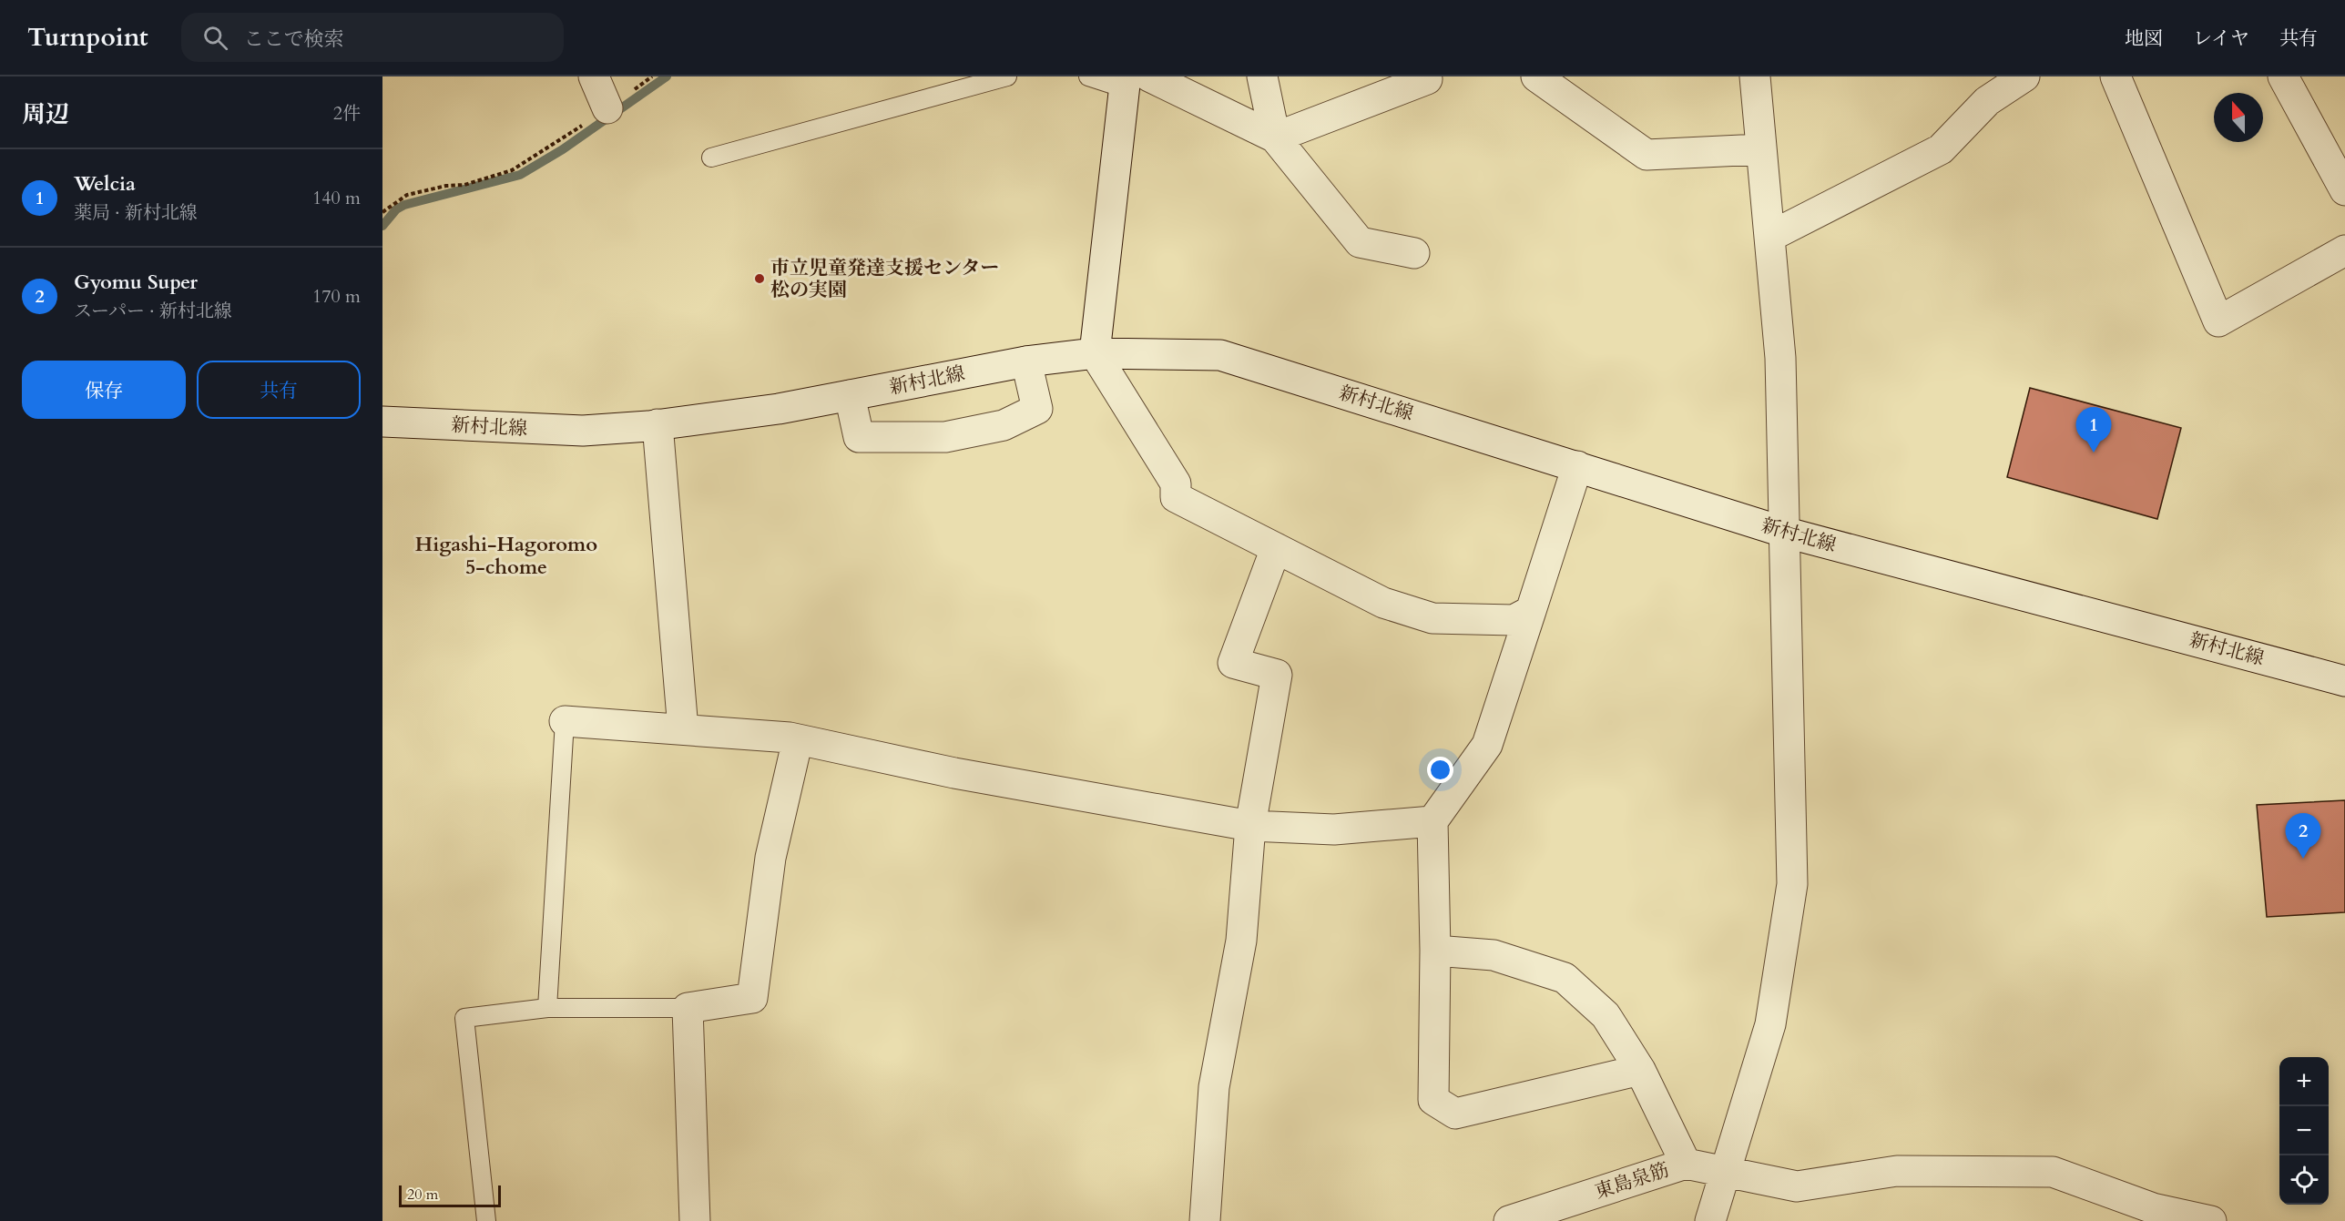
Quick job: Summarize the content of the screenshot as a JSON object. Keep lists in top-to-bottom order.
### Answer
{
  "streets": {
    "street": ["新村北線", "東島泉筋"]
  },
  "districts": ["Higashi-Hagoromo 5-chome"],
  "places": ["市立児童発達支援センター 松の実園"],
  "scale_bar": "20 m",
  "north": "top",
  "page": {
    "header": "Turnpoint",
    "search": "ここで検索",
    "nav": ["地図", "レイヤ", "共有"],
    "heading": ["周辺", "2件"],
    "list": [
      {
        "mark": "1",
        "name": "Welcia",
        "note": "薬局 · 新村北線",
        "value": "140 m"
      },
      {
        "mark": "2",
        "name": "Gyomu Super",
        "note": "スーパー · 新村北線",
        "value": "170 m"
      }
    ],
    "buttons": ["保存", "共有"],
    "pins": ["1", "2"],
    "map_buttons": ["+", "−"],
    "scale": "20 m"
  }
}
